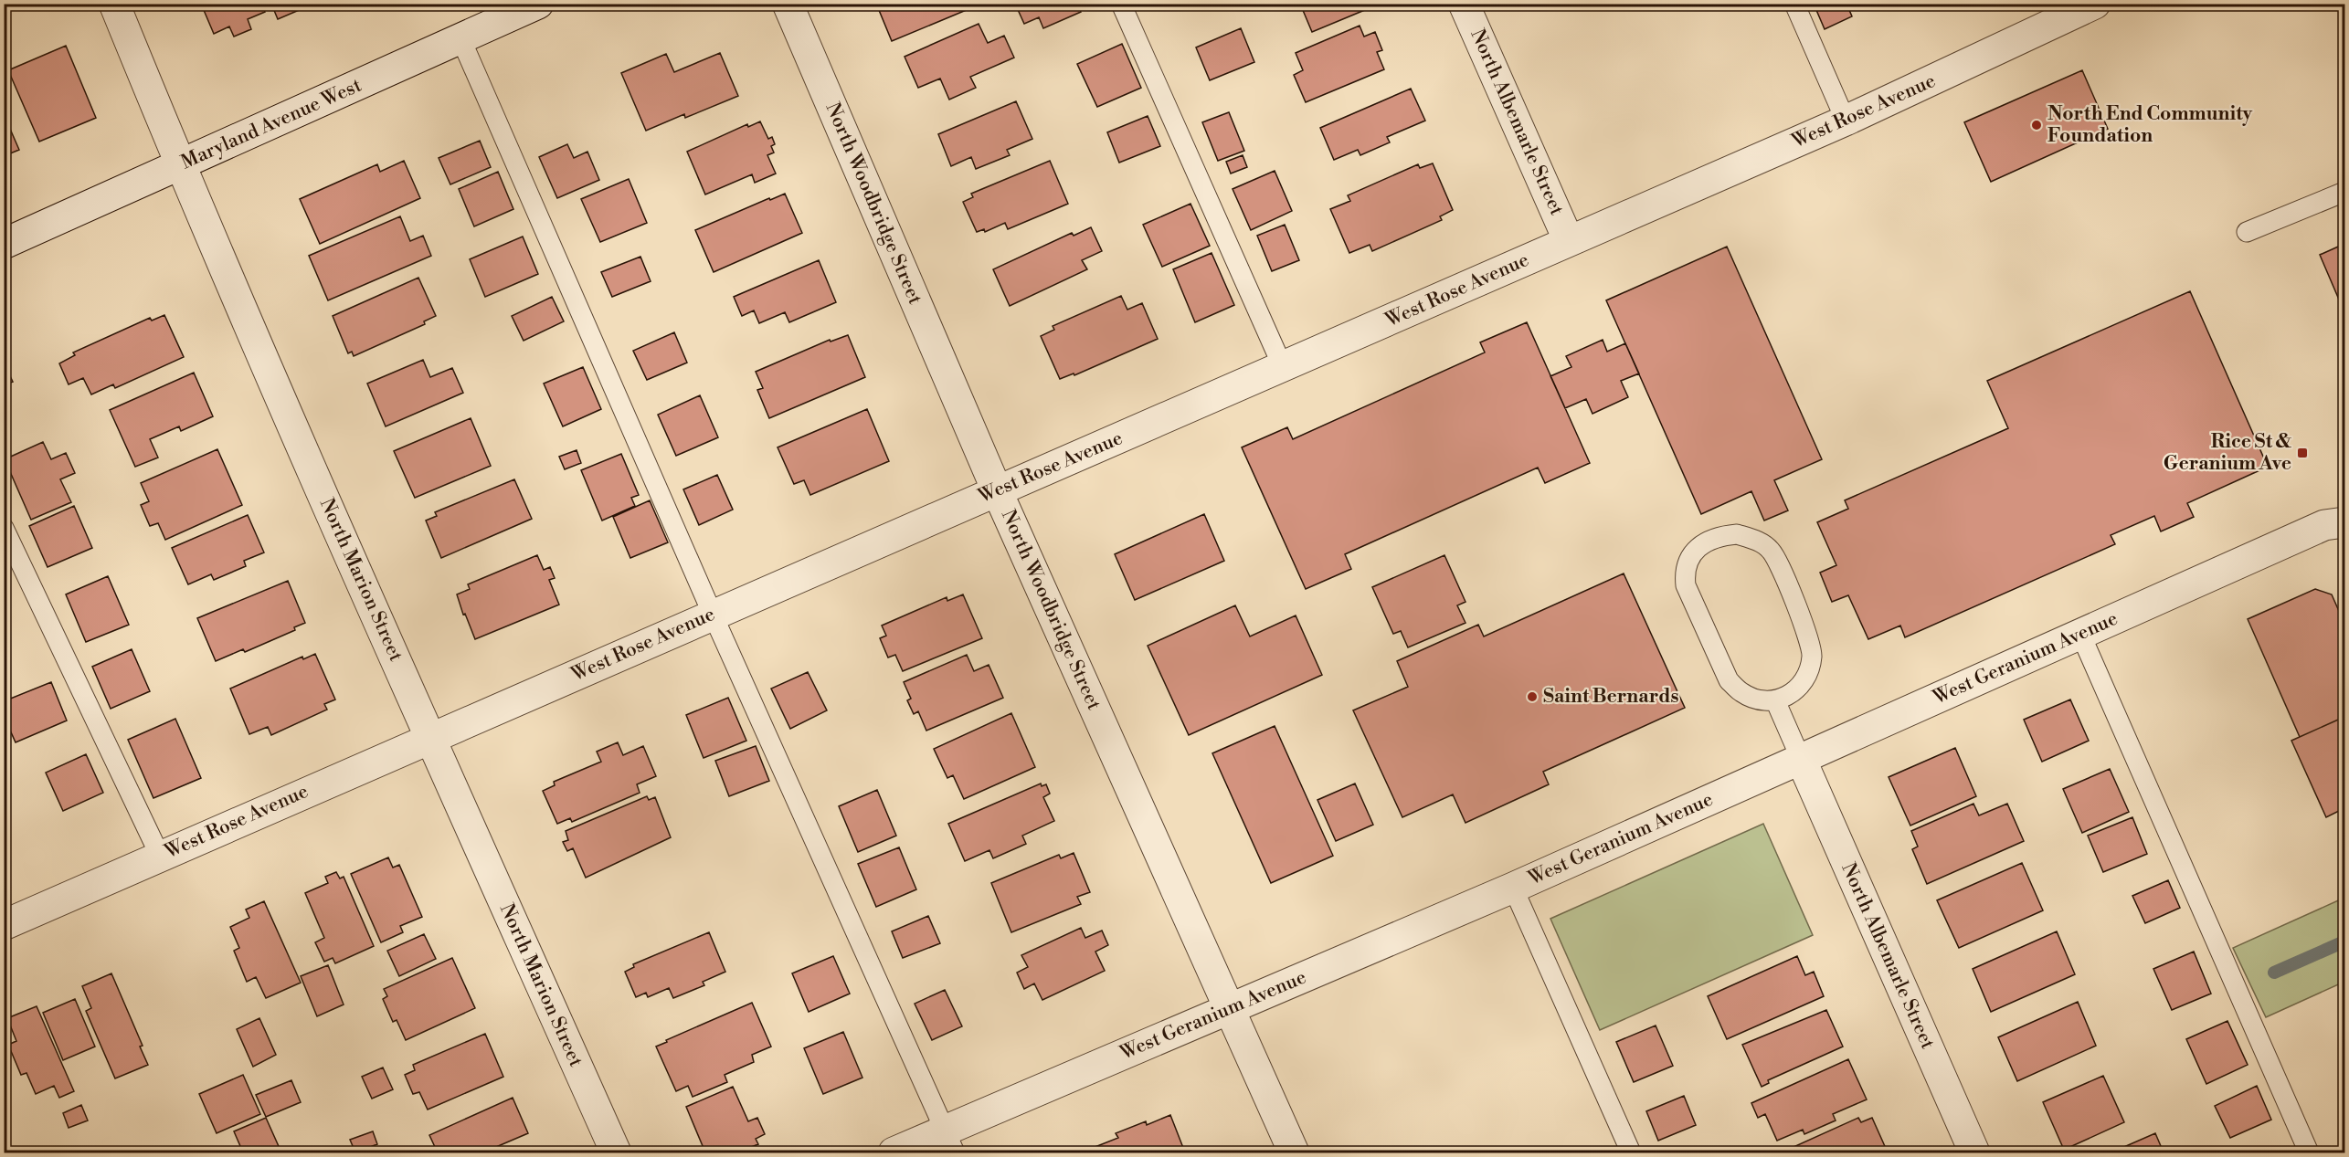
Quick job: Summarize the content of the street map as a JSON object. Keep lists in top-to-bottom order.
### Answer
{
  "streets": {
    "street": [
      "West Rose Avenue",
      "North Albemarle Street",
      "Maryland Avenue West",
      "North Woodbridge Street",
      "North Marion Street",
      "West Geranium Avenue"
    ]
  },
  "crossings": [
    ["West Rose Avenue", "North Albemarle Street"],
    ["West Rose Avenue", "North Woodbridge Street"],
    ["West Rose Avenue", "North Marion Street"],
    ["North Albemarle Street", "West Geranium Avenue"],
    ["Maryland Avenue West", "North Marion Street"],
    ["North Woodbridge Street", "West Geranium Avenue"]
  ],
  "places": {
    "other": ["North End Community Foundation", "Saint Bernards"],
    "transit": ["Rice St & Geranium Ave"]
  }
}
